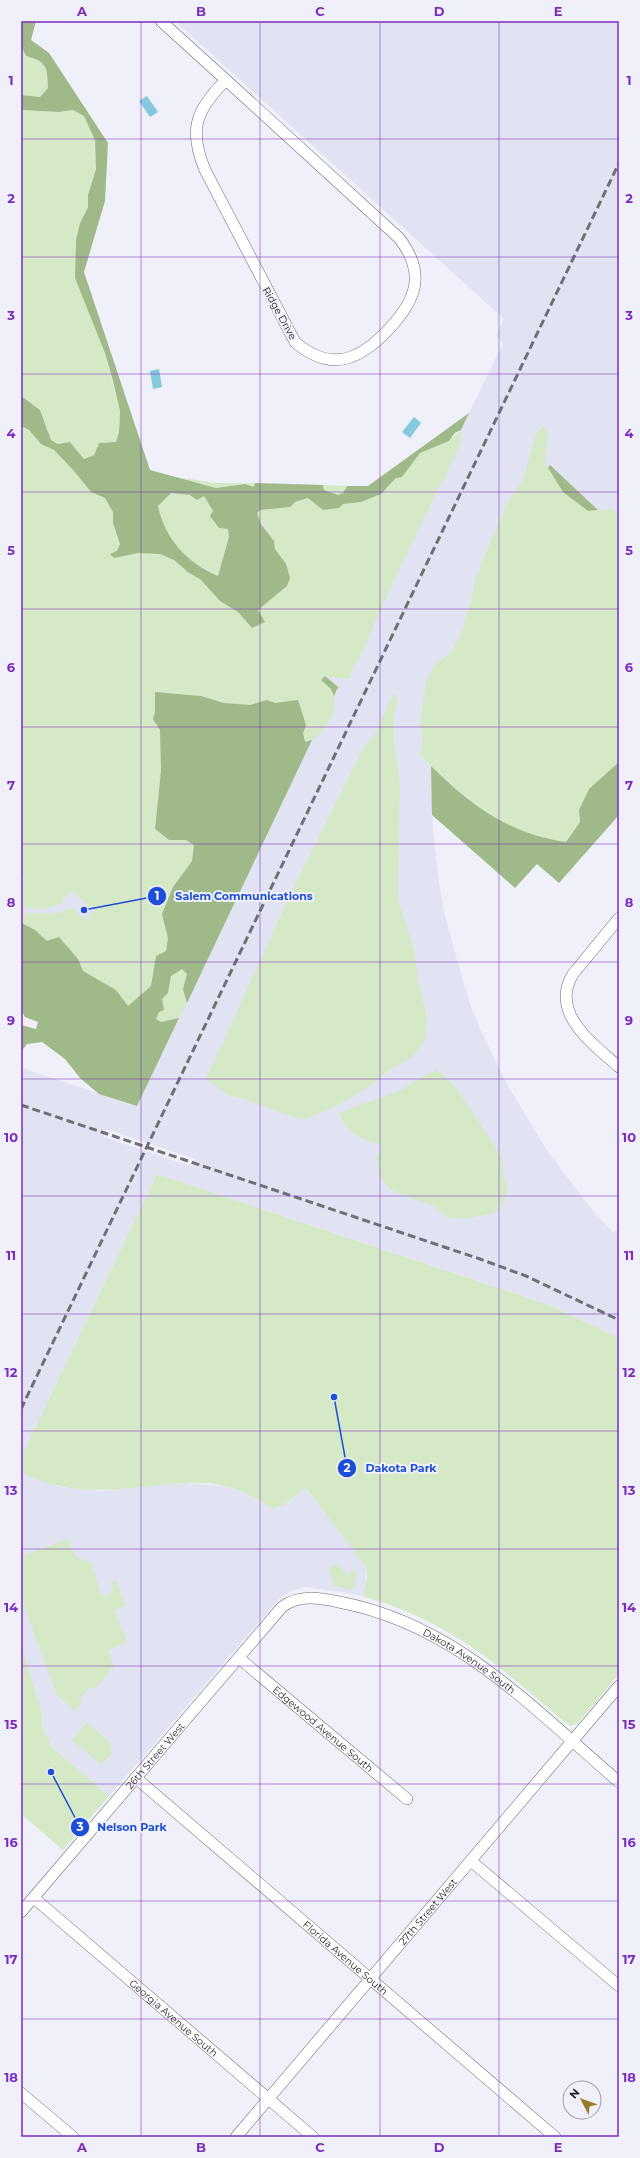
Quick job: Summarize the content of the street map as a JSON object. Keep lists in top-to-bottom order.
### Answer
{
  "streets": {
    "street": [
      "Ridge Drive",
      "Dakota Avenue South",
      "Edgewood Avenue South",
      "26th Street West",
      "27th Street West",
      "Florida Avenue South",
      "Georgia Avenue South"
    ]
  },
  "crossings": [
    ["Dakota Avenue South", "26th Street West"],
    ["Dakota Avenue South", "27th Street West"],
    ["Edgewood Avenue South", "26th Street West"],
    ["26th Street West", "Florida Avenue South"],
    ["26th Street West", "Georgia Avenue South"],
    ["27th Street West", "Florida Avenue South"],
    ["27th Street West", "Georgia Avenue South"]
  ],
  "places": ["Salem Communications", "Dakota Park", "Nelson Park"],
  "north": "top left",
  "grid": {
    "columns": [
      "A",
      "B",
      "C",
      "D",
      "E"
    ],
    "rows": [
      "1",
      "2",
      "3",
      "4",
      "5",
      "6",
      "7",
      "8",
      "9",
      "10",
      "11",
      "12",
      "13",
      "14",
      "15",
      "16",
      "17",
      "18"
    ]
  }
}
